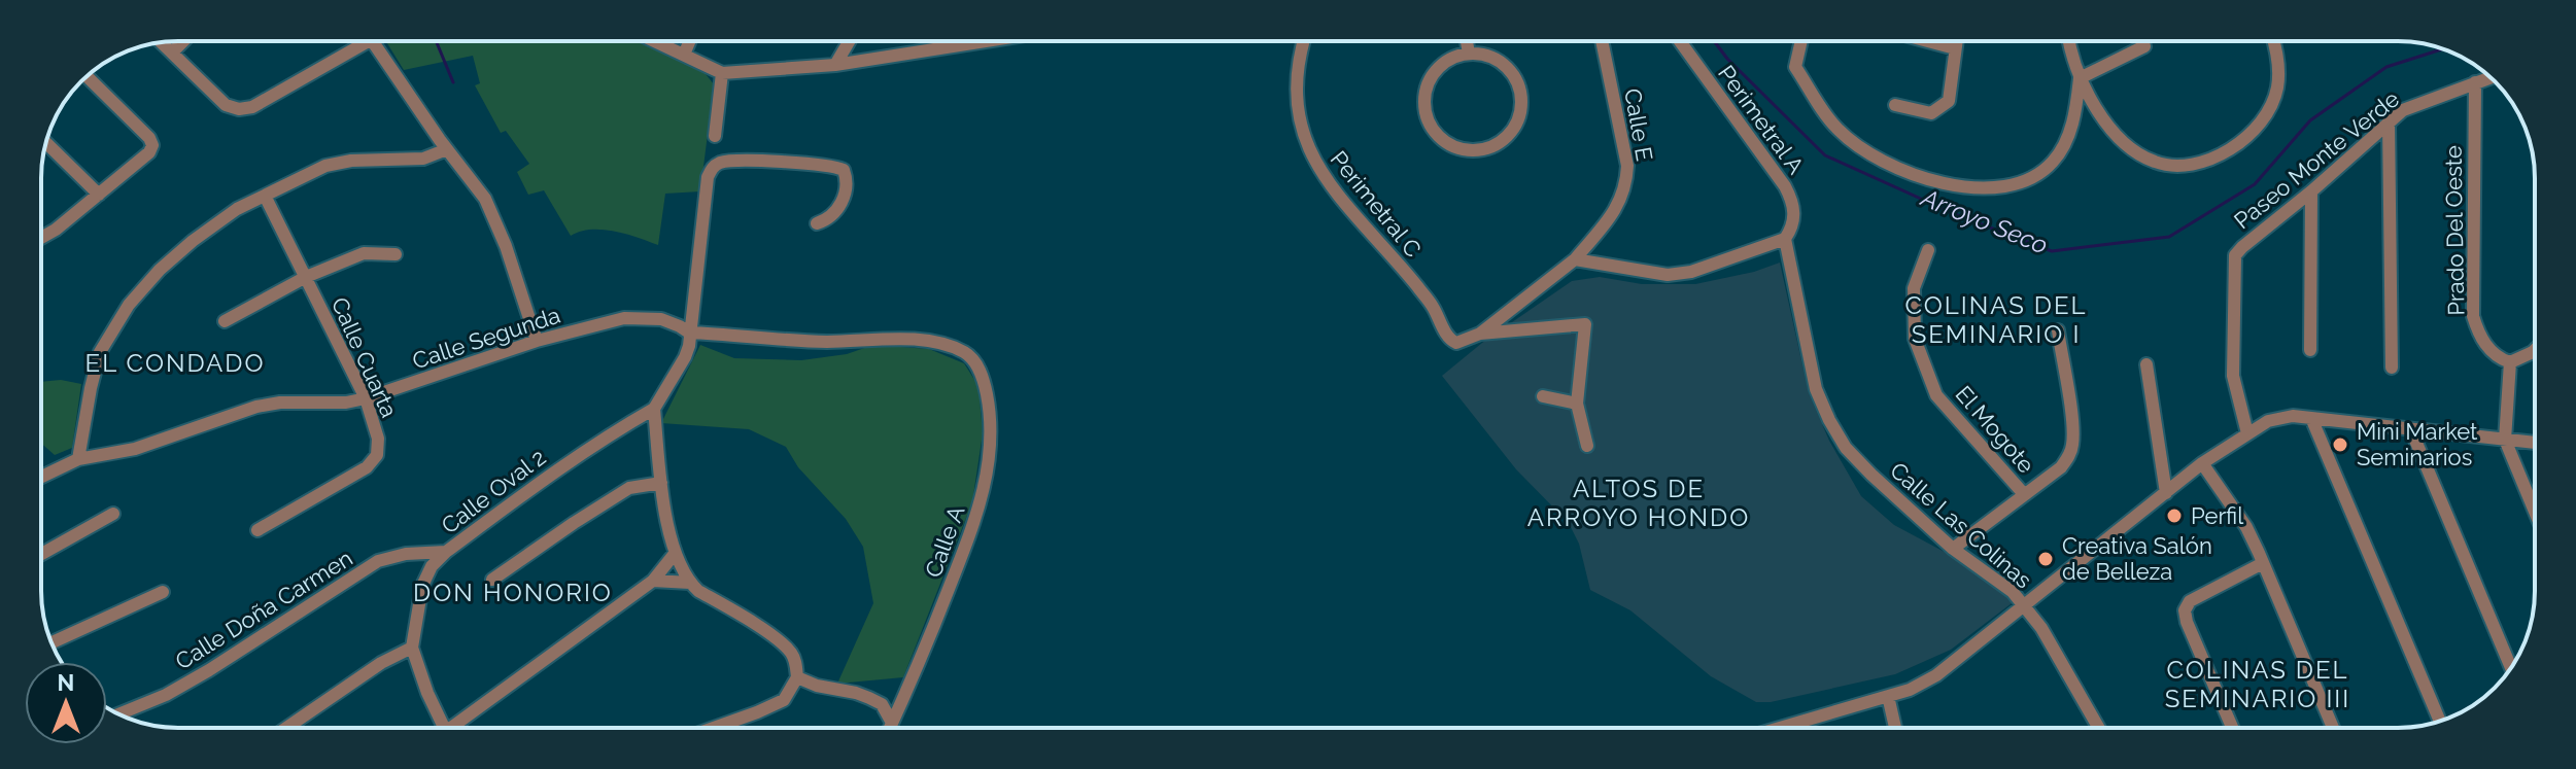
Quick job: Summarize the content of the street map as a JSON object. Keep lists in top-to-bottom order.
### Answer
{
  "streets": {
    "street": [
      "Perimetral A",
      "Calle E",
      "Paseo Monte Verde",
      "Perimetral C",
      "Prado Del Oeste",
      "Calle Segunda",
      "Calle Cuarta",
      "El Mogote",
      "Calle Oval 2",
      "Calle Las Colinas",
      "Calle A",
      "Calle Doña Carmen"
    ]
  },
  "crossings": [
    ["Perimetral A", "Calle Las Colinas"],
    ["Calle E", "Perimetral C"],
    ["Paseo Monte Verde", "Prado Del Oeste"],
    ["Calle Segunda", "Calle Cuarta"],
    ["Calle Segunda", "Calle A"],
    ["Calle Oval 2", "Calle Doña Carmen"]
  ],
  "districts": [
    "COLINAS DEL SEMINARIO I",
    "EL CONDADO",
    "ALTOS DE ARROYO HONDO",
    "DON HONORIO",
    "COLINAS DEL SEMINARIO III"
  ],
  "water": ["Arroyo Seco"],
  "places": ["Mini Market Seminarios", "Perfil", "Creativa Salón de Belleza"],
  "north": "top"
}
